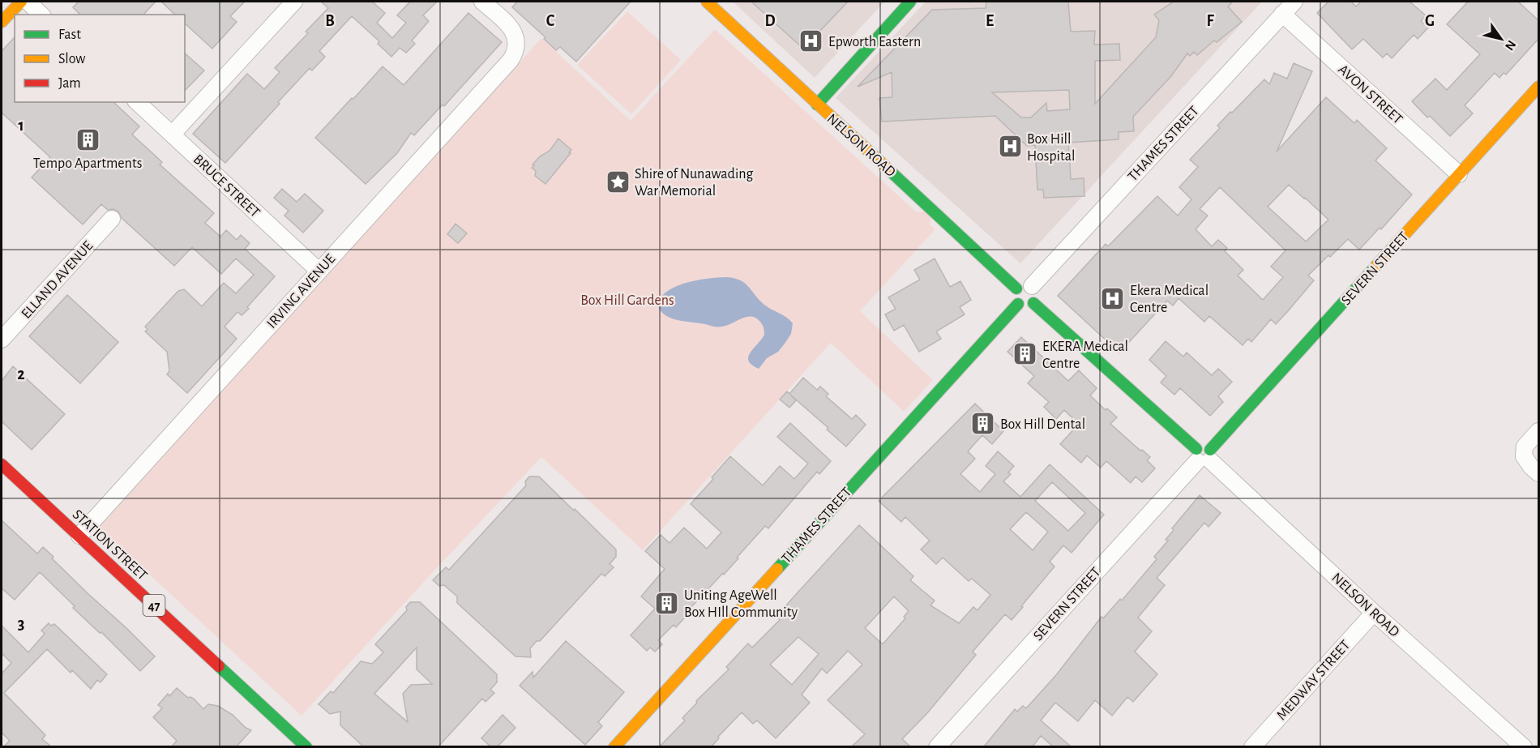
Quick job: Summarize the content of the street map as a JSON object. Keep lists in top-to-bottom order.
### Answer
{
  "streets": {
    "main road": [
      "THAMES STREET",
      "NELSON ROAD",
      "SEVERN STREET",
      "STATION STREET",
      "47"
    ],
    "street": [
      "AVON STREET",
      "BRUCE STREET",
      "ELLAND AVENUE",
      "IRVING AVENUE",
      "MEDWAY STREET"
    ]
  },
  "crossings": [
    ["AVON STREET", "THAMES STREET"],
    ["AVON STREET", "SEVERN STREET"],
    ["THAMES STREET", "NELSON ROAD"],
    ["NELSON ROAD", "SEVERN STREET"],
    ["NELSON ROAD", "MEDWAY STREET"],
    ["BRUCE STREET", "IRVING AVENUE"],
    ["IRVING AVENUE", "STATION STREET"]
  ],
  "parks": ["Box Hill Gardens"],
  "places": {
    "hospital": ["Epworth Eastern", "Box Hill Hospital", "Ekera Medical Centre"],
    "building": [
      "Tempo Apartments",
      "EKERA Medical Centre",
      "Box Hill Dental",
      "Uniting AgeWell Box HIll Community"
    ],
    "place": ["Shire of Nunawading War Memorial"]
  },
  "legend": ["Fast", "Slow", "Jam"],
  "north": "bottom right",
  "grid": {
    "columns": [
      "B",
      "C",
      "D",
      "E",
      "F",
      "G"
    ],
    "rows": ["1", "2", "3"]
  }
}
